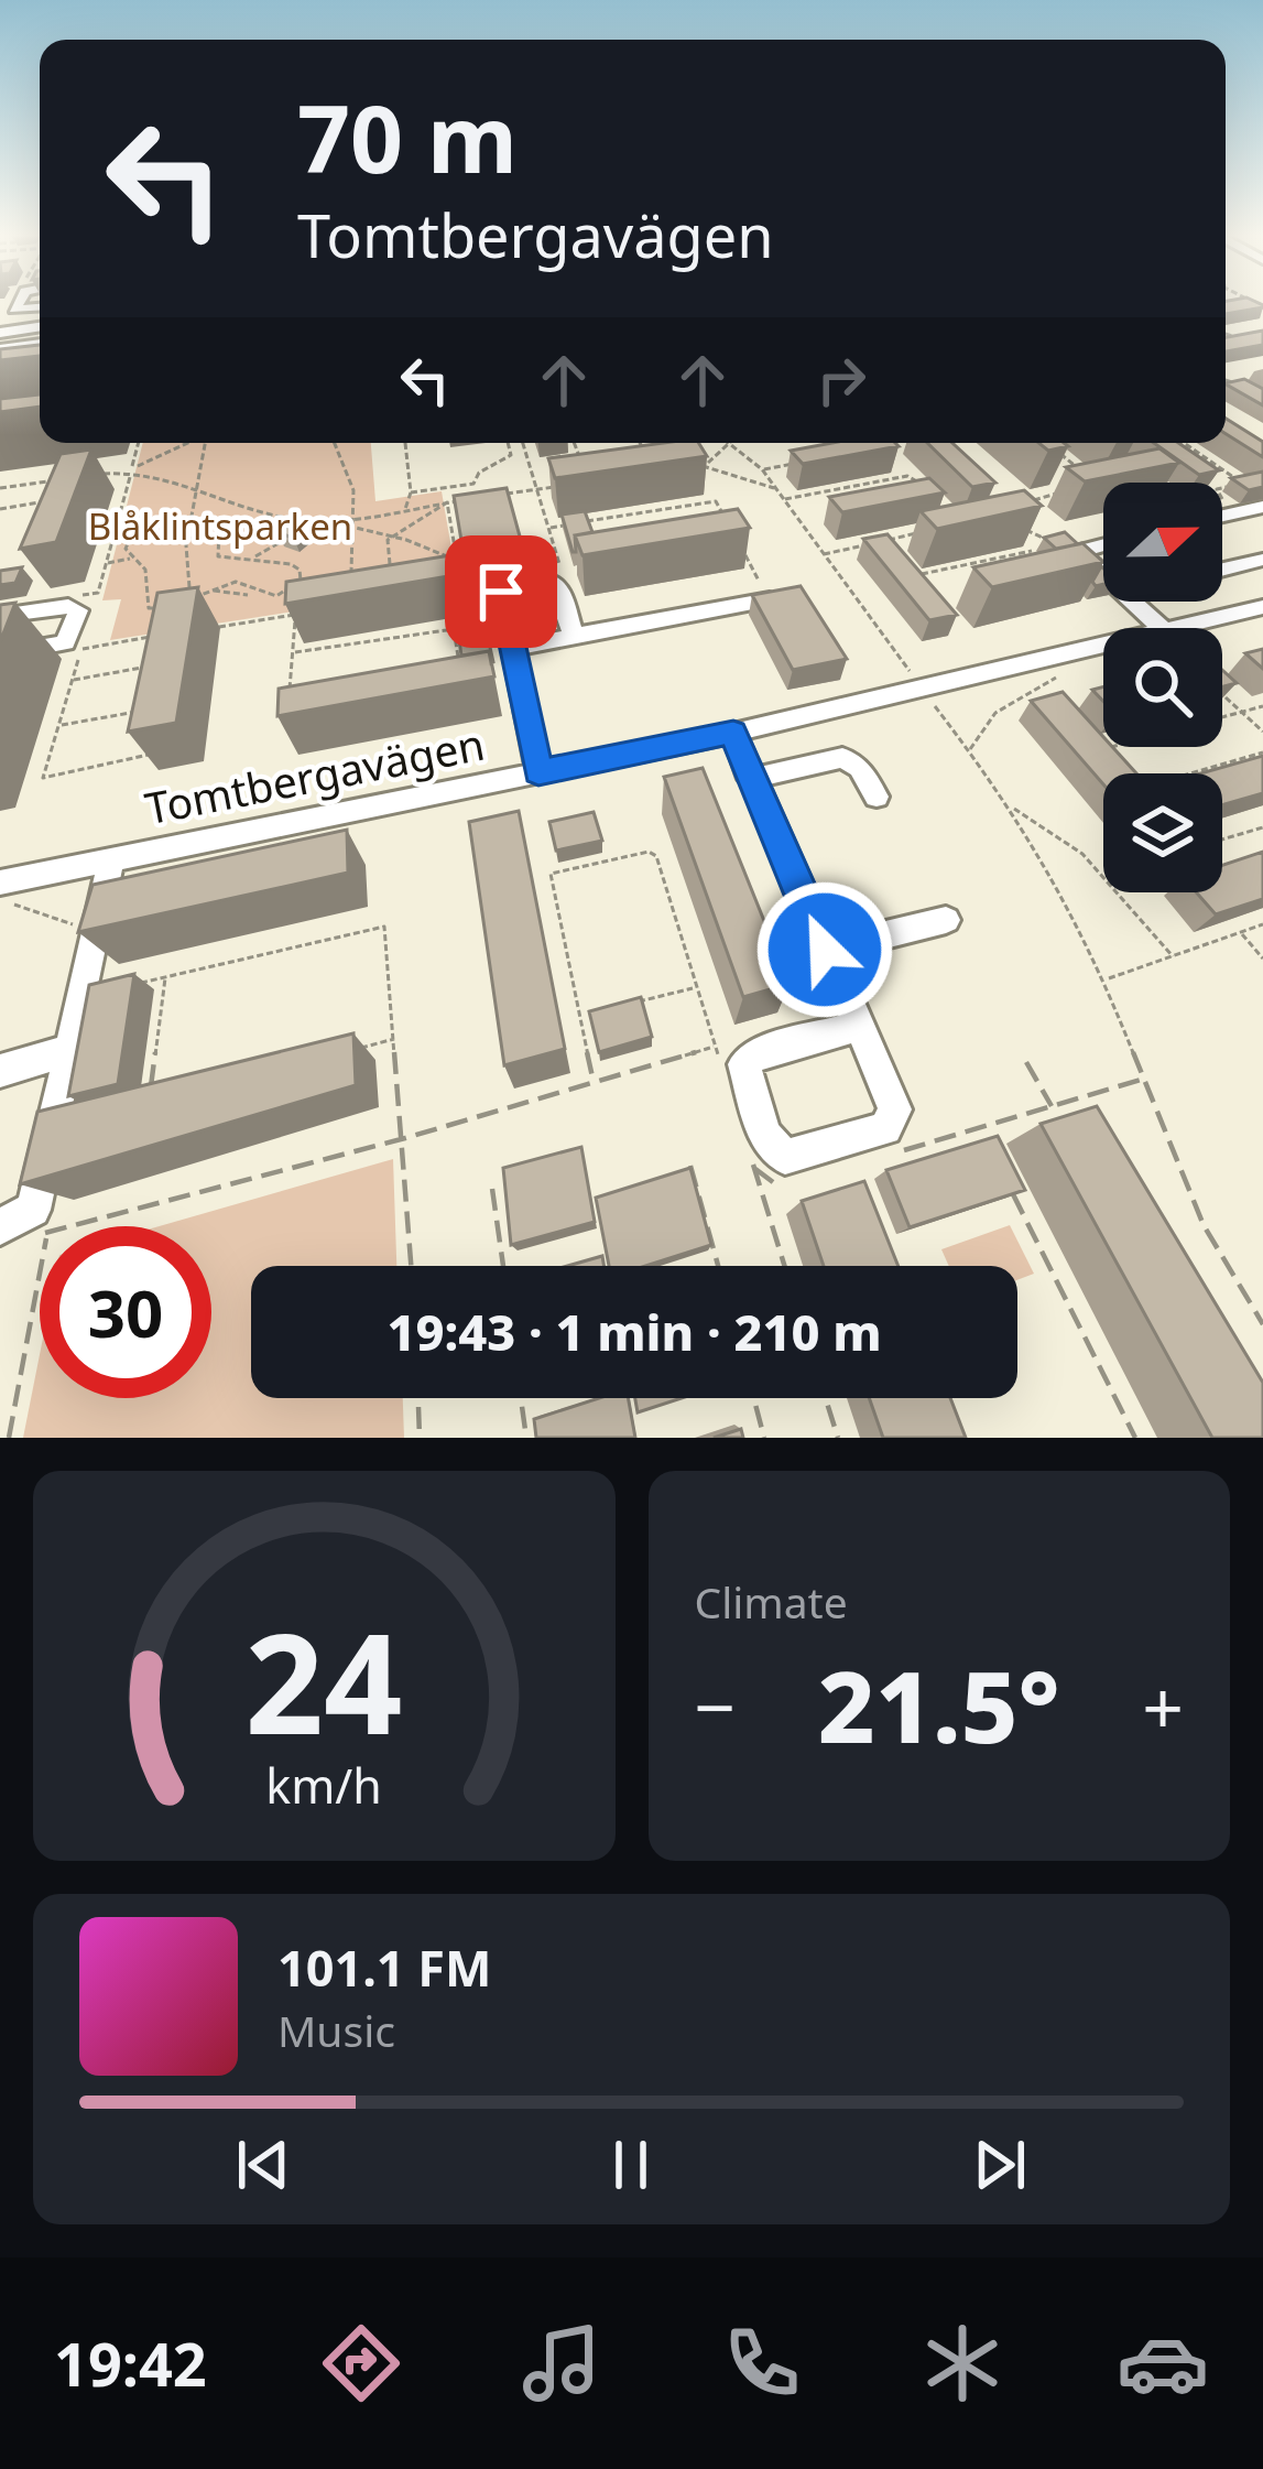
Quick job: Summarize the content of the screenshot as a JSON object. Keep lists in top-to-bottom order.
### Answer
{
  "streets": {
    "street": ["Tomtbergavägen"]
  },
  "parks": ["Blåklintsparken"],
  "north": "right",
  "page": {
    "turn": ["70 m", "Tomtbergavägen"],
    "limit": "30",
    "trip": "19:43 · 1 min · 210 m",
    "tile": "Climate",
    "heat": ["−", "21.5°", "+"],
    "song": ["101.1 FM", "Music"],
    "tabs": "19:42",
    "gauge": ["24", "km/h"]
  }
}
